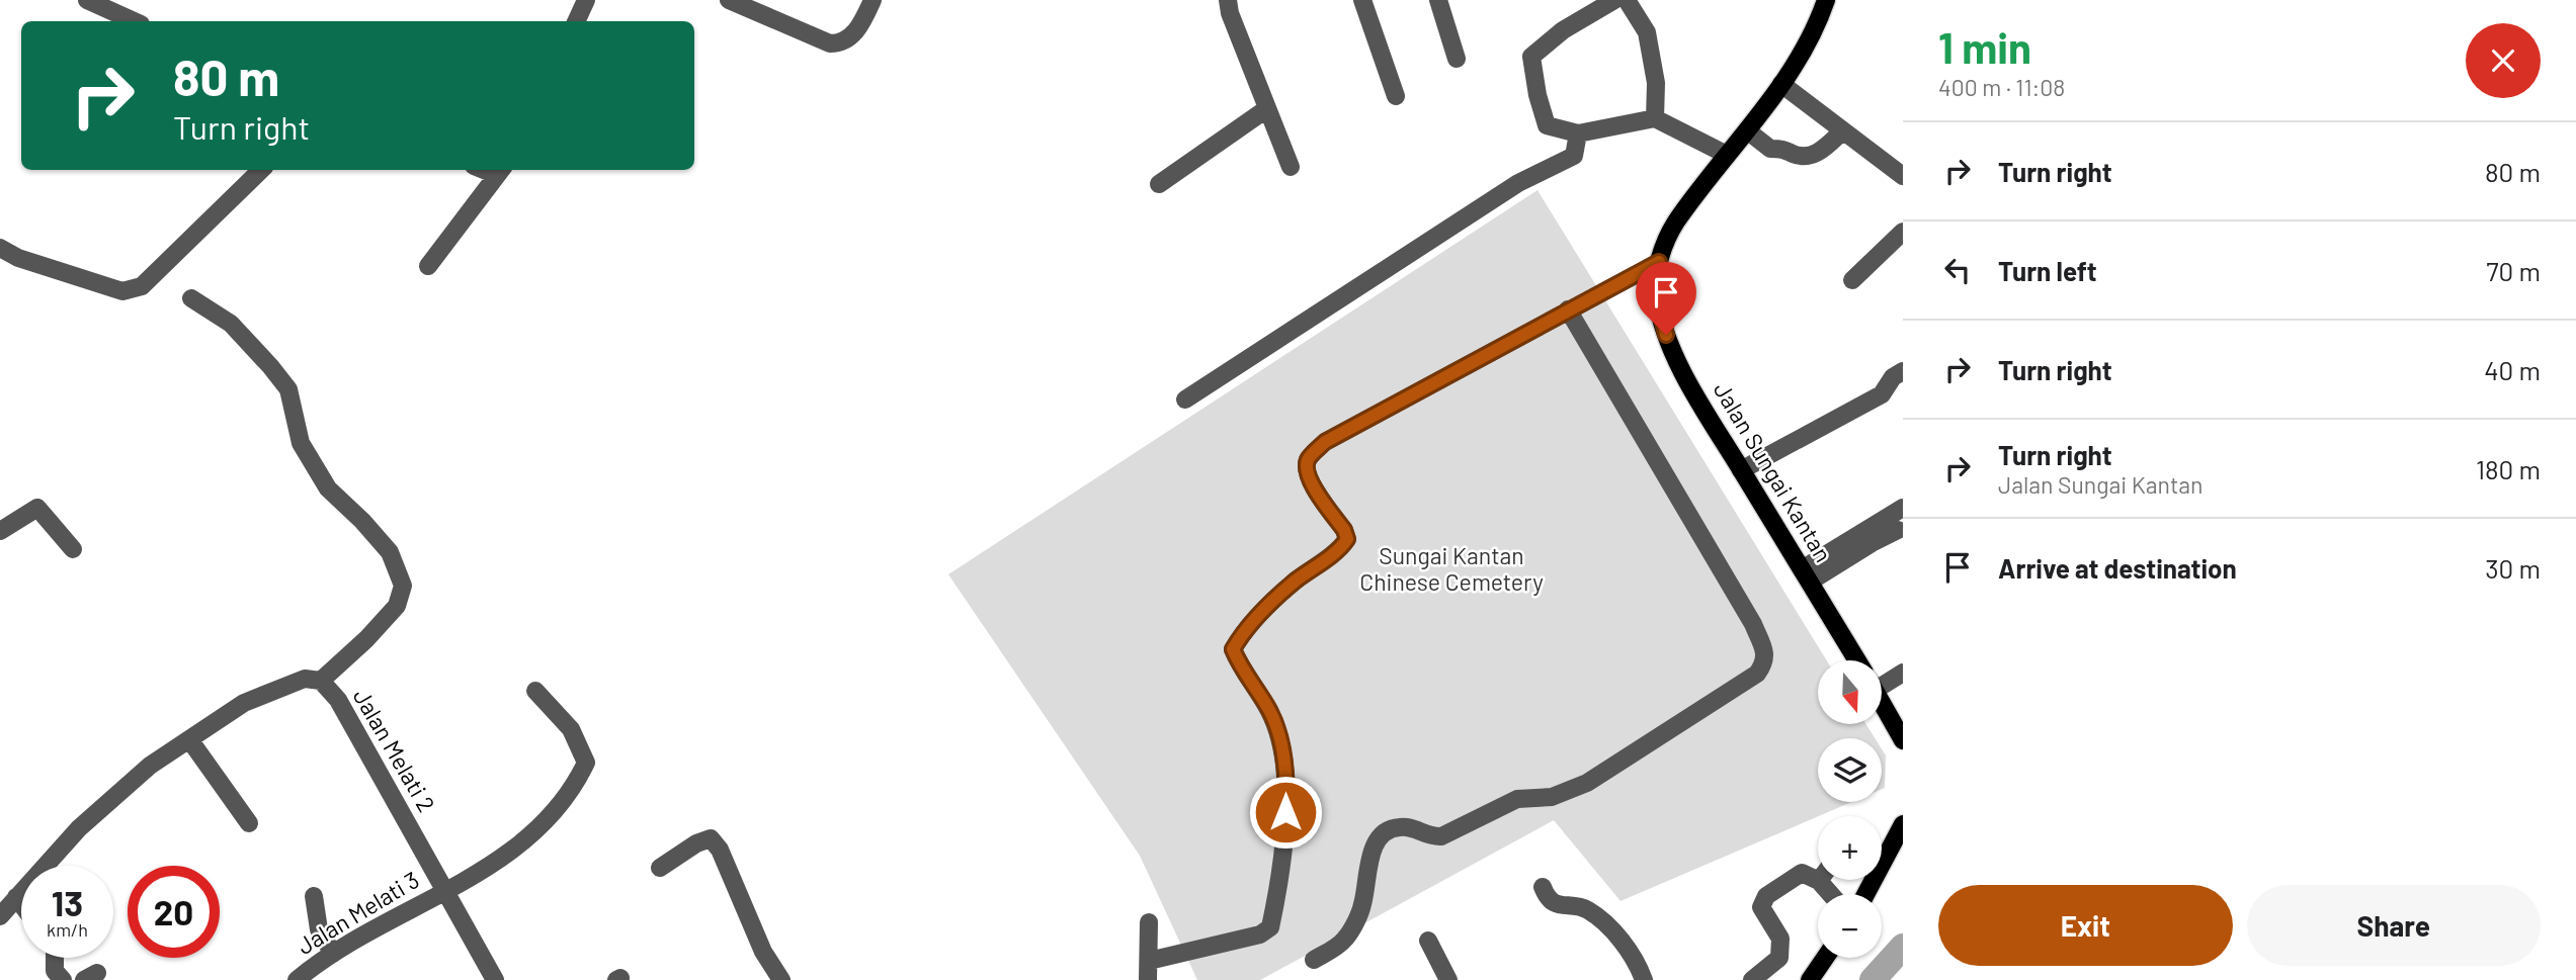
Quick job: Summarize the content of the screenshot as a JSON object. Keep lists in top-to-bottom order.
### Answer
{
  "streets": {
    "main road": ["Jalan Sungai Kantan"],
    "street": ["Jalan Melati 2", "Jalan Melati 3"]
  },
  "crossings": [
    ["Jalan Melati 2", "Jalan Melati 3"]
  ],
  "parks": ["Sungai Kantan Chinese Cemetery"],
  "north": "bottom",
  "page": {
    "heading": ["1 min", "400 m · 11:08"],
    "turn": ["80 m", "Turn right"],
    "list": [
      {
        "name": "Turn right",
        "value": "80 m"
      },
      {
        "name": "Turn left",
        "value": "70 m"
      },
      {
        "name": "Turn right",
        "value": "40 m"
      },
      {
        "name": "Turn right",
        "note": "Jalan Sungai Kantan",
        "value": "180 m"
      },
      {
        "name": "Arrive at destination",
        "value": "30 m"
      }
    ],
    "map_buttons": ["+", "−"],
    "speed": "13 km/h",
    "limit": "20",
    "buttons": ["Exit", "Share"]
  }
}
